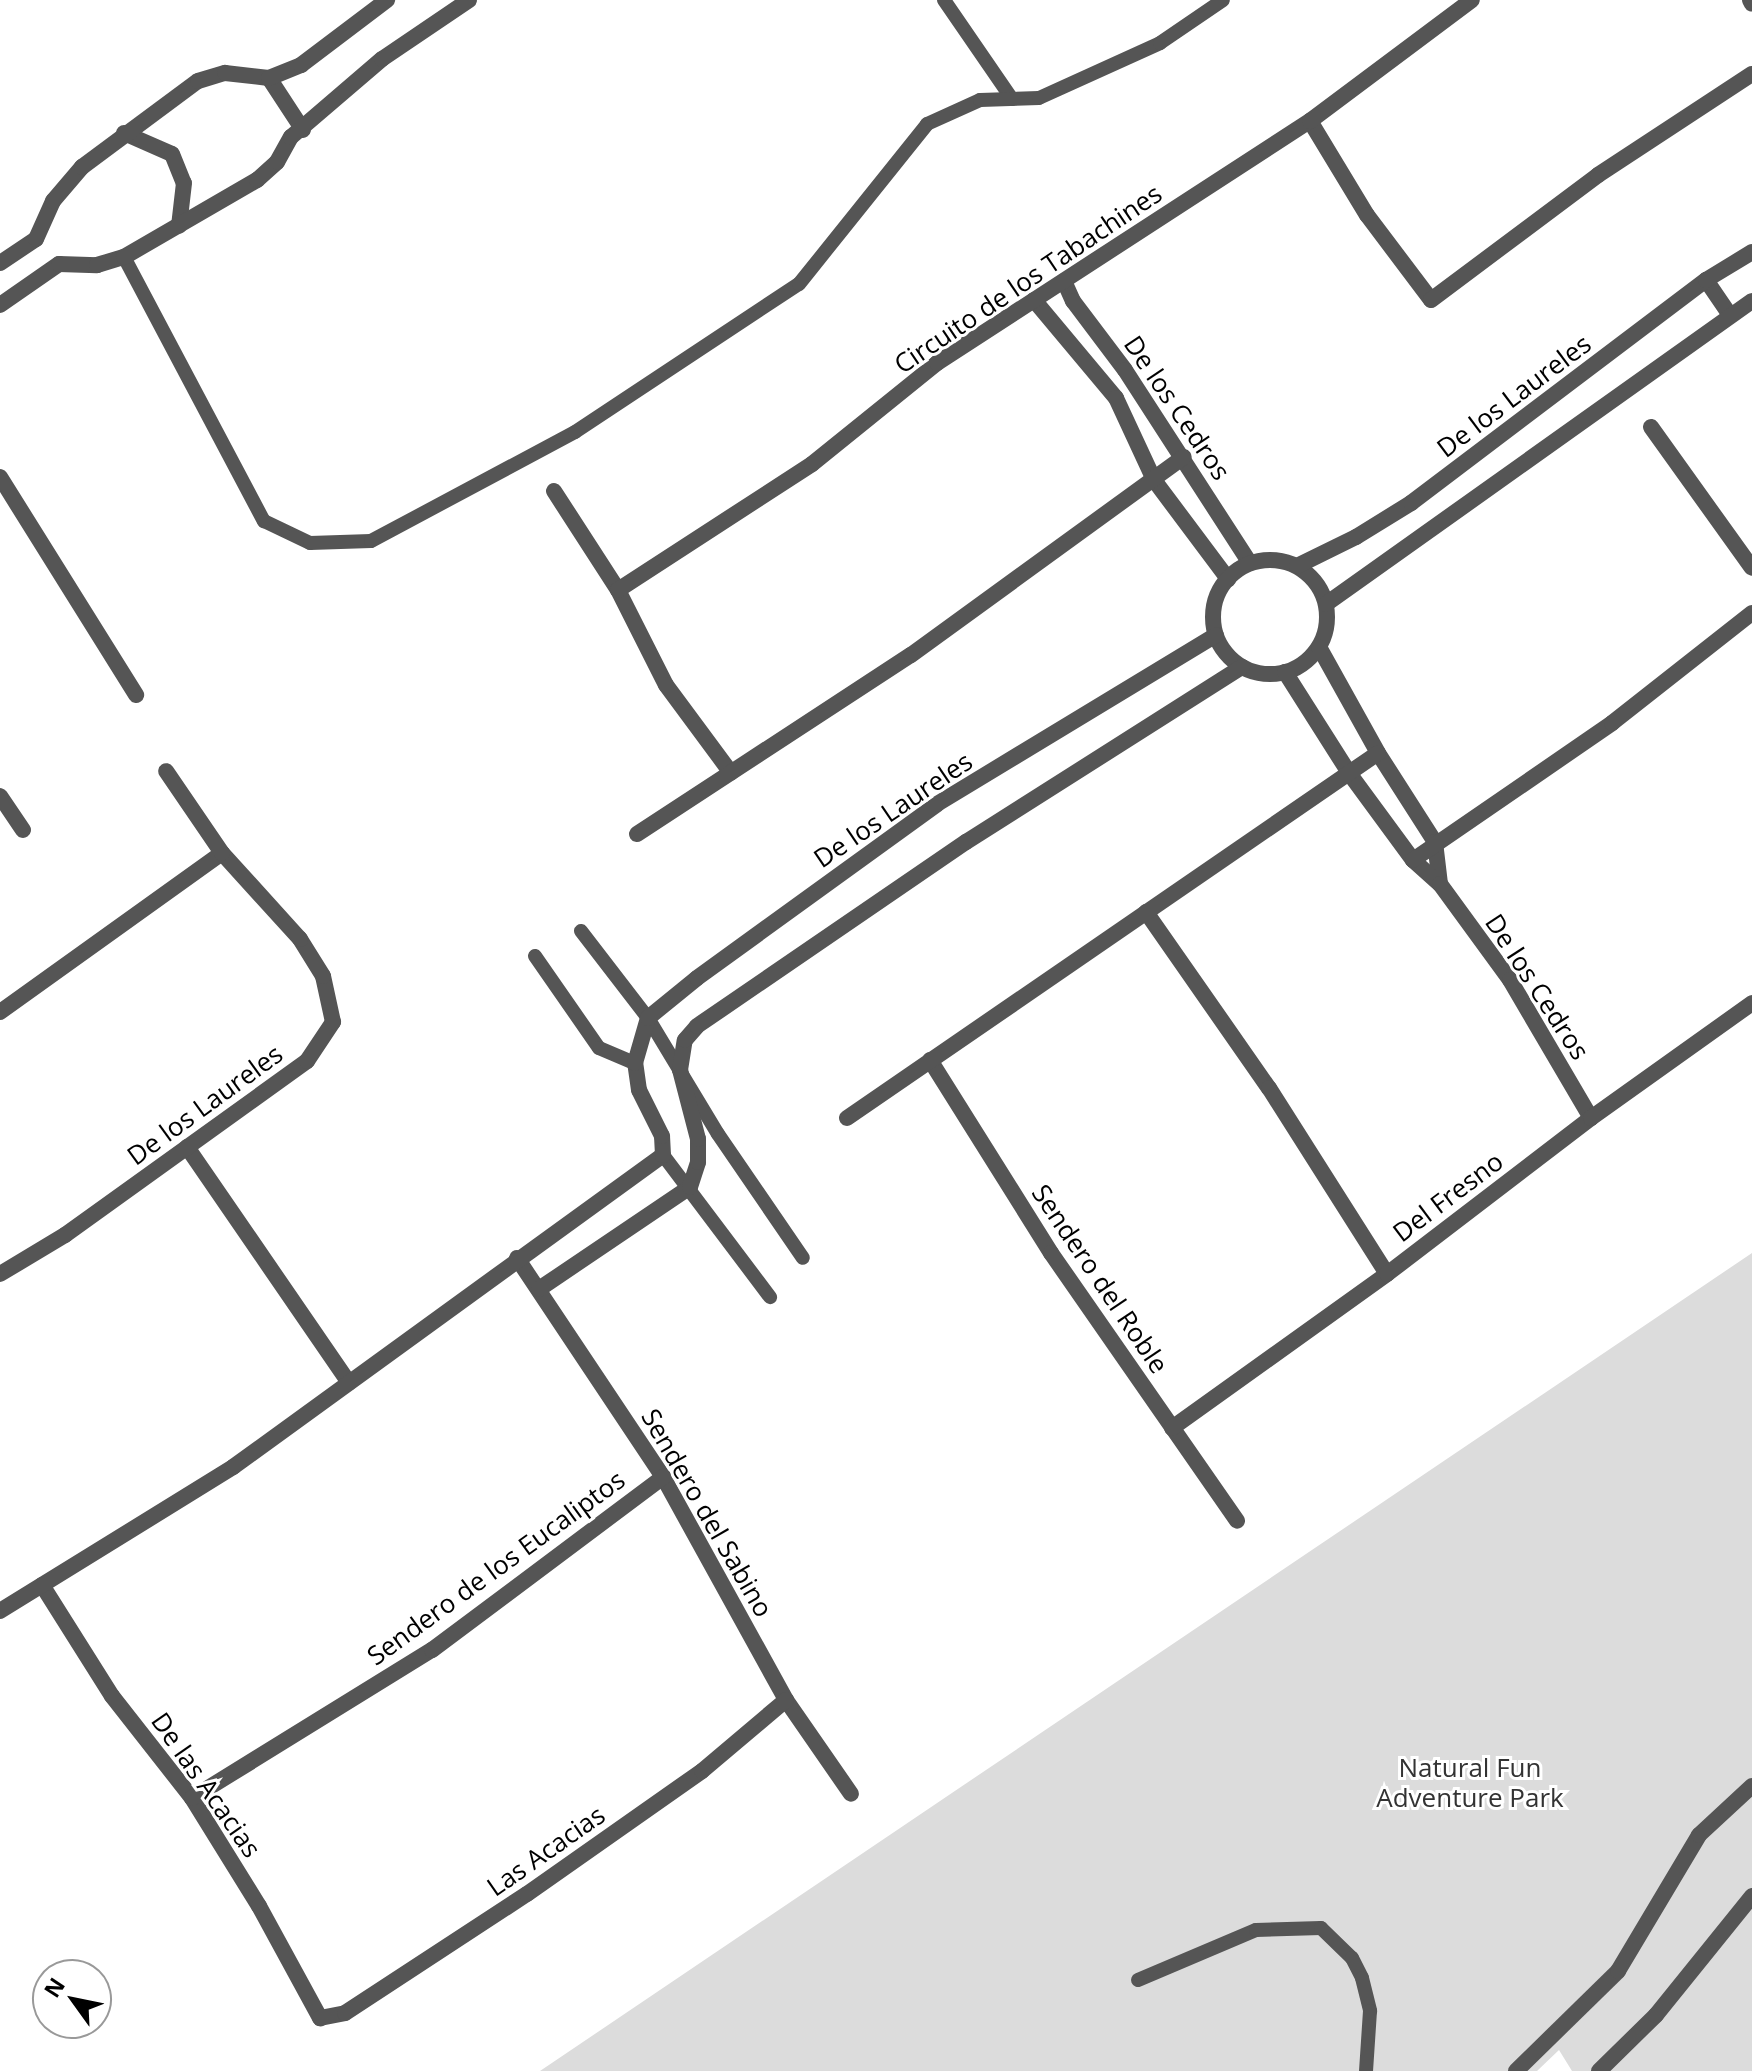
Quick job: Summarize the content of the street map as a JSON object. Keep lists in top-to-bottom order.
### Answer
{
  "streets": {
    "street": [
      "Circuito de los Tabachines",
      "De los Laureles",
      "De los Cedros",
      "Del Fresno",
      "Sendero del Roble",
      "Sendero del Sabino",
      "Sendero de los Eucaliptos",
      "De las Acacias",
      "Las Acacias"
    ]
  },
  "crossings": [
    ["Circuito de los Tabachines", "De los Cedros"],
    ["De los Laureles", "De los Cedros"],
    ["De los Cedros", "Del Fresno"],
    ["Del Fresno", "Sendero del Roble"],
    ["Sendero del Sabino", "Sendero de los Eucaliptos"],
    ["Sendero del Sabino", "Las Acacias"],
    ["Sendero de los Eucaliptos", "De las Acacias"],
    ["De las Acacias", "Las Acacias"]
  ],
  "parks": ["Natural Fun Adventure Park"],
  "north": "top left"
}
